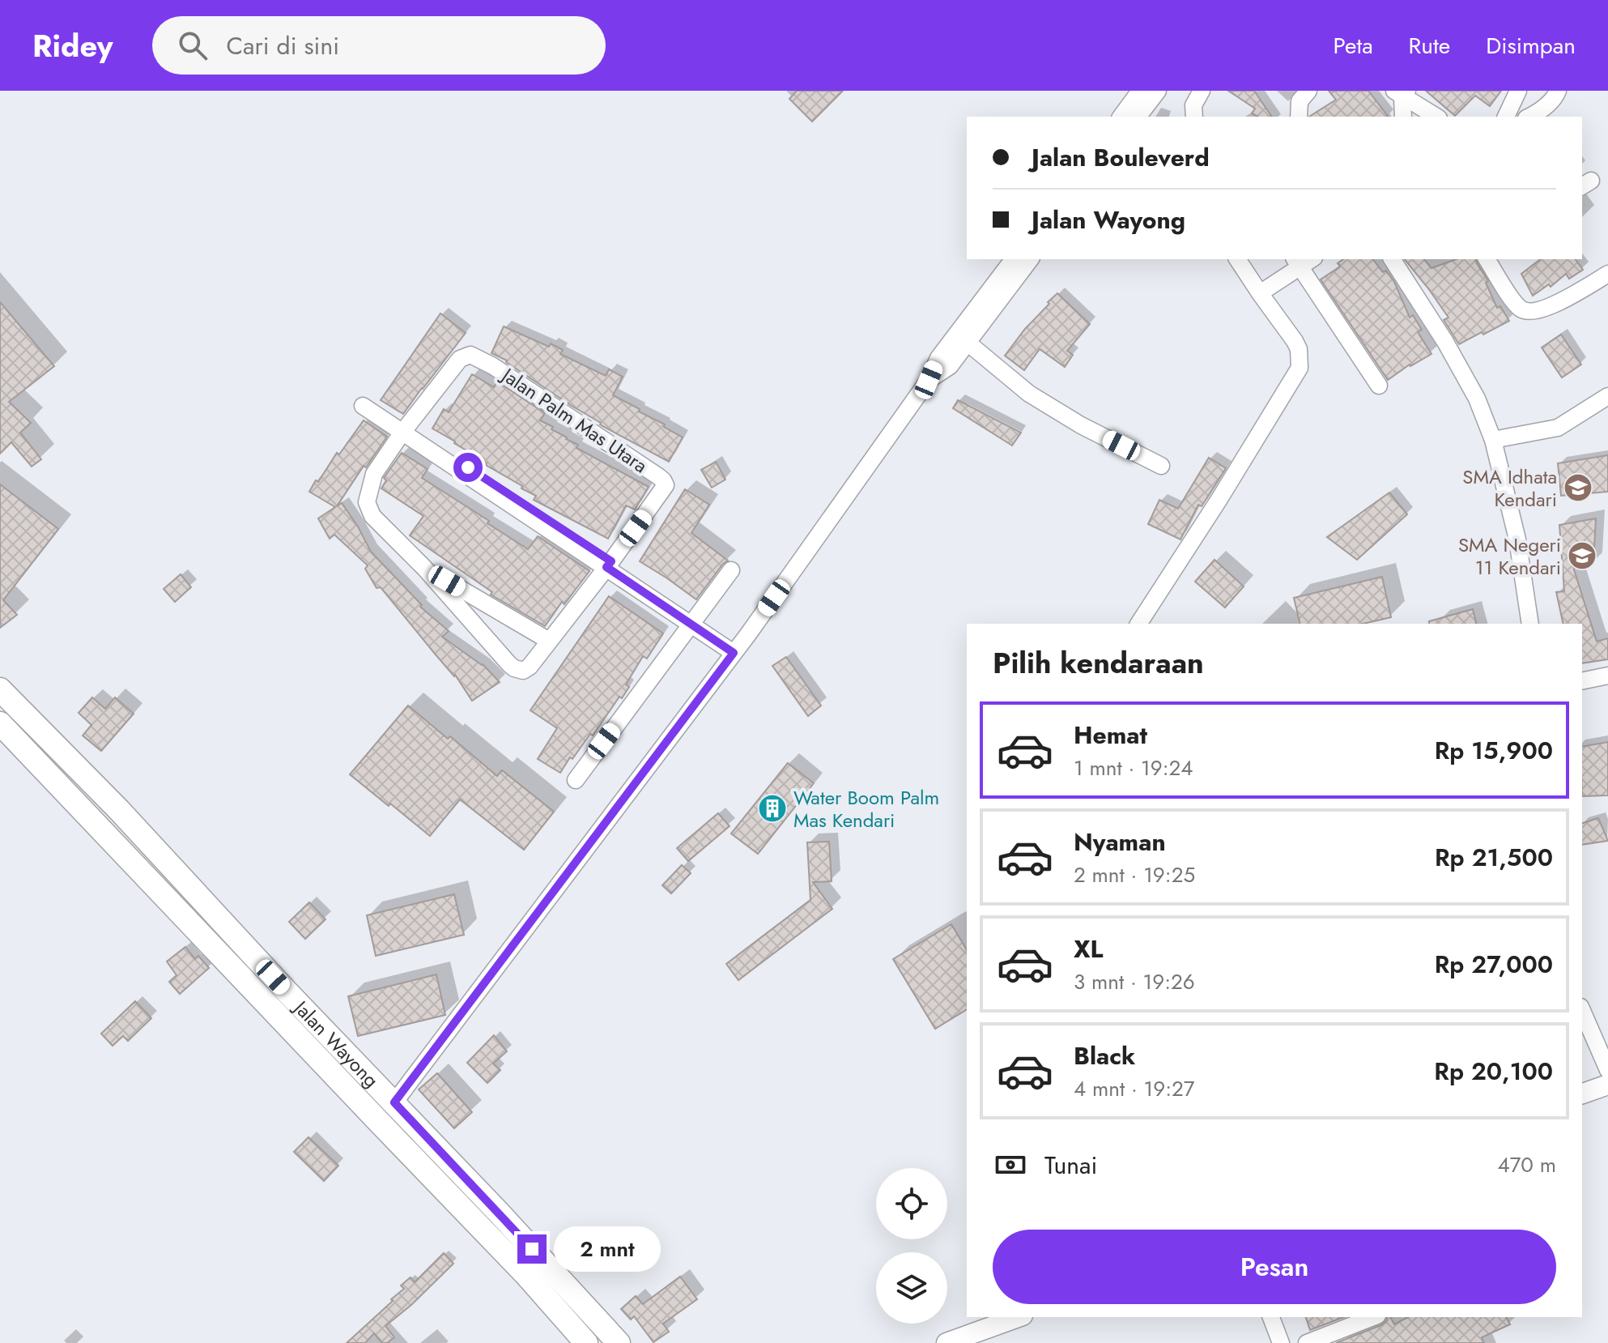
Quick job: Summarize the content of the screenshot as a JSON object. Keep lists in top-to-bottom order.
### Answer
{
  "streets": {
    "main road": ["Jalan Wayong"],
    "street": ["Jalan Palm Mas Utara"]
  },
  "places": {
    "school or university": ["SMA Idhata Kendari", "SMA Negeri 11 Kendari"],
    "building": ["Water Boom Palm Mas Kendari"]
  },
  "page": {
    "header": "Ridey",
    "search": "Cari di sini",
    "nav": ["Peta", "Rute", "Disimpan"],
    "banner": ["Jalan Bouleverd", "Jalan Wayong"],
    "heading": "Pilih kendaraan",
    "list": [
      {
        "name": "Hemat",
        "note": "1 mnt · 19:24",
        "value": "Rp 15,900"
      },
      {
        "name": "Nyaman",
        "note": "2 mnt · 19:25",
        "value": "Rp 21,500"
      },
      {
        "name": "XL",
        "note": "3 mnt · 19:26",
        "value": "Rp 27,000"
      },
      {
        "name": "Black",
        "note": "4 mnt · 19:27",
        "value": "Rp 20,100"
      }
    ],
    "pay": ["Tunai", "470 m"],
    "buttons": "Pesan",
    "bubble": "2 mnt"
  }
}
